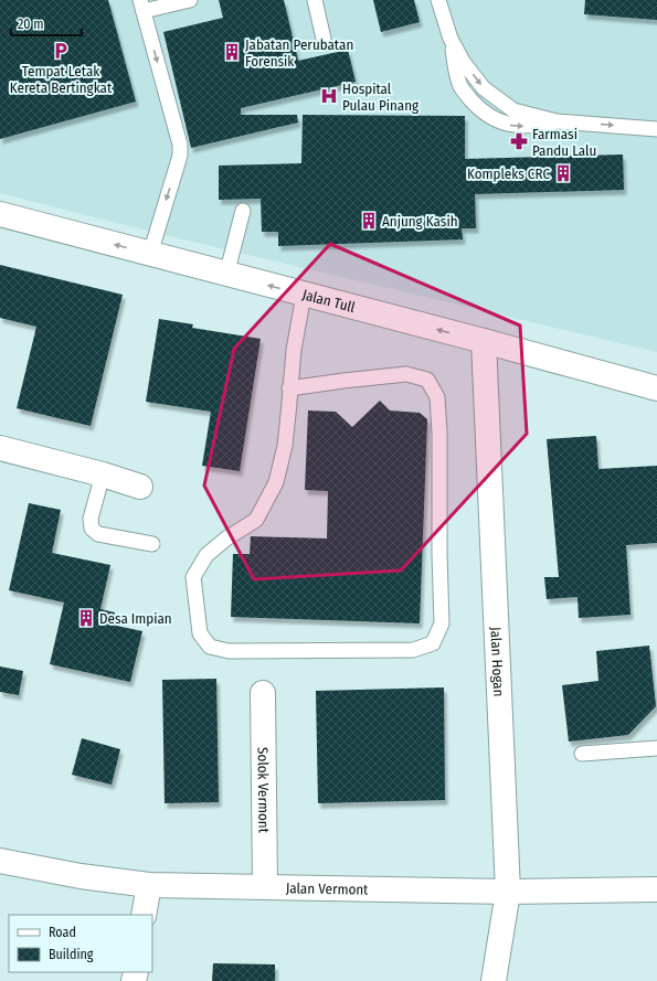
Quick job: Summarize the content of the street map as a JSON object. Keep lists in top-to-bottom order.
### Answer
{
  "streets": {
    "street": [
      "Jalan Tull",
      "Jalan Hogan",
      "Solok Vermont",
      "Jalan Vermont"
    ]
  },
  "crossings": [
    ["Jalan Tull", "Jalan Hogan"],
    ["Jalan Hogan", "Jalan Vermont"],
    ["Solok Vermont", "Jalan Vermont"]
  ],
  "one_way": ["Jalan Tull"],
  "places": {
    "parking": ["Tempat Letak Kereta Bertingkat"],
    "building": [
      "Jabatan Perubatan Forensik",
      "Kompleks CRC",
      "Anjung Kasih",
      "Desa Impian"
    ],
    "hospital": ["Hospital Pulau Pinang"],
    "pharmacy": ["Farmasi Pandu Lalu"]
  },
  "legend": ["Road", "Building"],
  "scale_bar": "20 m"
}
